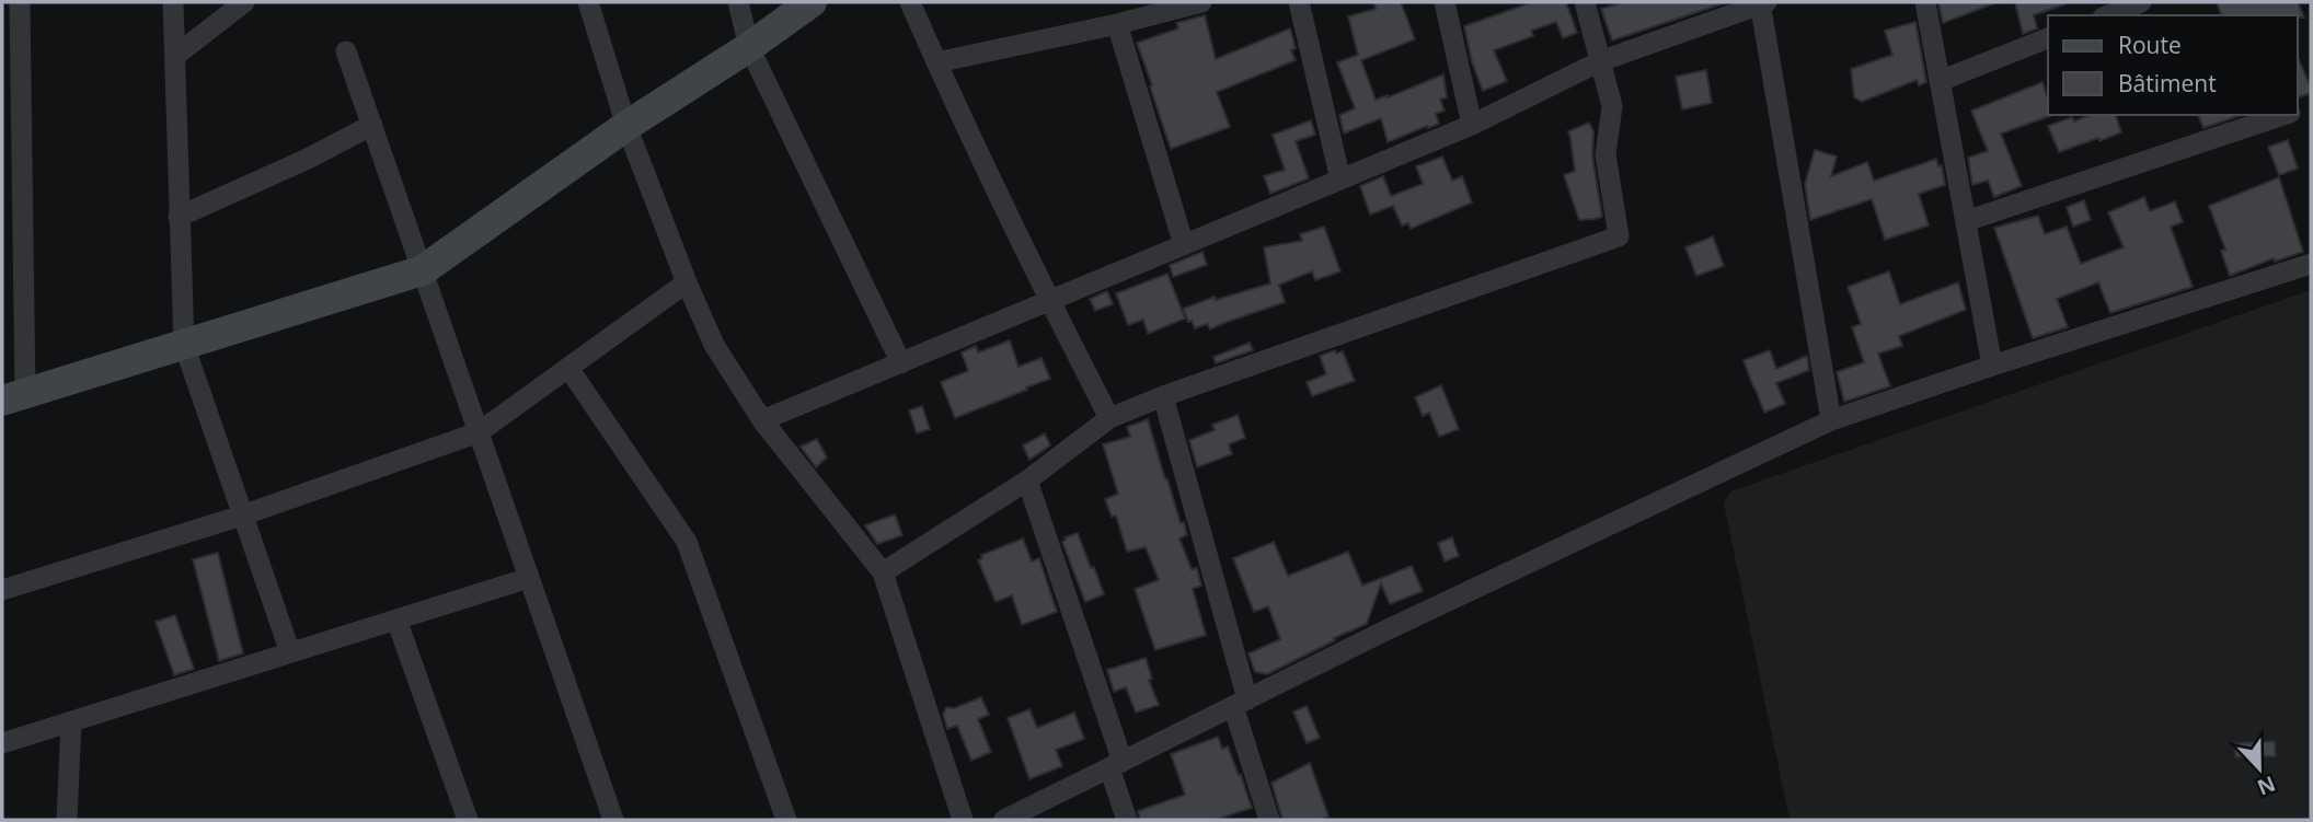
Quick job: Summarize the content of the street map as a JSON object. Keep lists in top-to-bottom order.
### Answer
{
  "legend": ["Route", "Bâtiment"],
  "north": "bottom"
}
